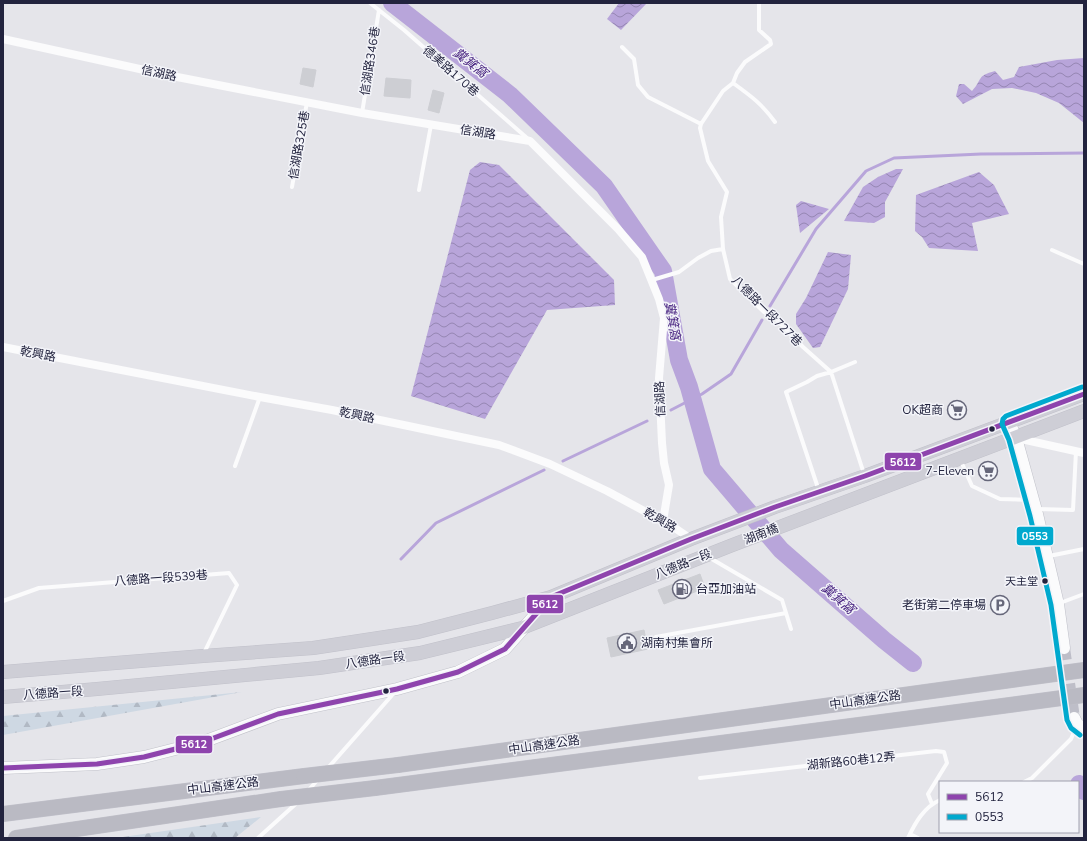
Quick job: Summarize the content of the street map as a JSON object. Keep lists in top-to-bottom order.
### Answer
{
  "streets": {
    "highway": ["中山高速公路"],
    "main road": ["湖南橋", "八德路一段"],
    "street": ["信湖路", "乾興路"],
    "lane": [
      "信湖路346巷",
      "德美路170巷",
      "信湖路325巷",
      "八德路一段727巷",
      "八德路一段539巷",
      "湖新路60巷12弄"
    ]
  },
  "crossings": [
    ["信湖路346巷", "德美路170巷"],
    ["信湖路346巷", "信湖路"],
    ["德美路170巷", "信湖路"],
    ["信湖路", "信湖路325巷"],
    ["信湖路", "乾興路"],
    ["乾興路", "八德路一段"],
    ["湖南橋", "八德路一段"],
    ["八德路一段", "八德路一段539巷"]
  ],
  "water": ["糞箕窩"],
  "places": {
    "supermarket": ["OK超商", "7-Eleven"],
    "other": ["天主堂"],
    "fuel station": ["台亞加油站"],
    "parking": ["老街第二停車場"],
    "public building": ["湖南村集會所"]
  },
  "lines": ["transit line 0553", "transit line 5612"],
  "legend": ["5612", "0553"]
}
